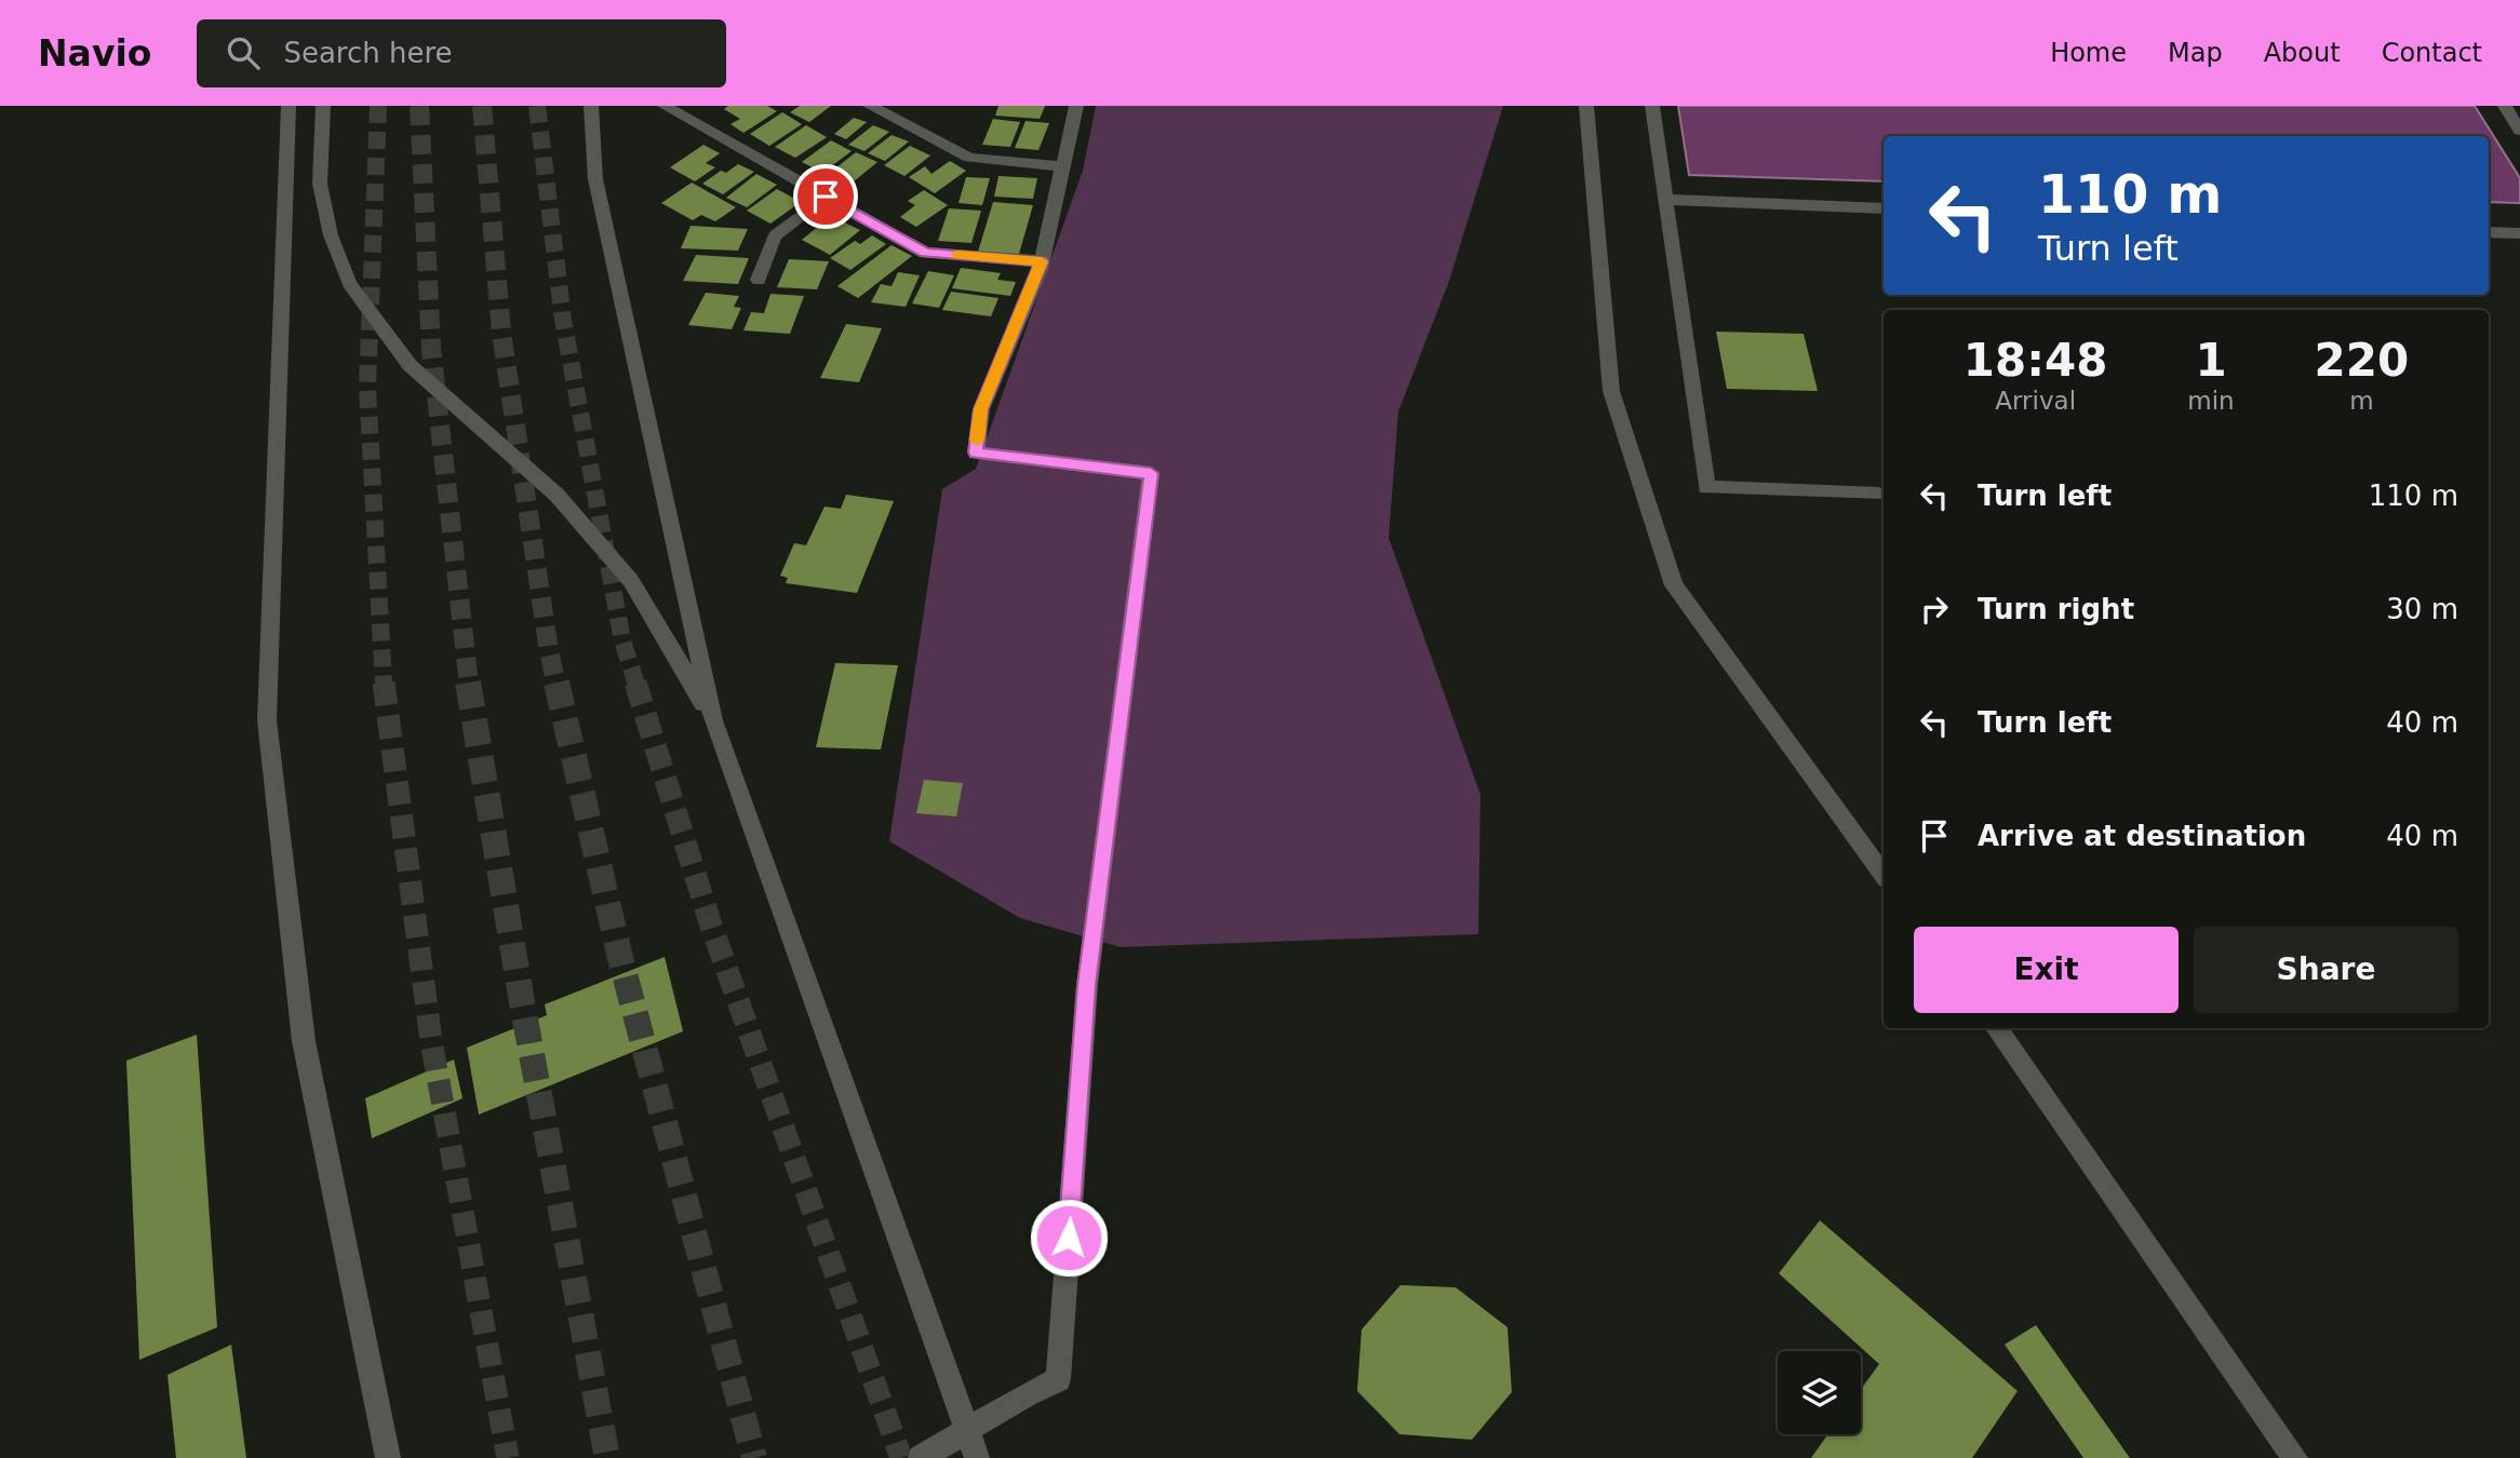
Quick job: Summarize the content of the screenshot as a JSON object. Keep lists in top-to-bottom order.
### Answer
{
  "page": {
    "header": "Navio",
    "search": "Search here",
    "nav": [
      "Home",
      "Map",
      "About",
      "Contact"
    ],
    "turn": ["110 m", "Turn left"],
    "eta": [
      "18:48",
      "Arrival",
      "1",
      "min",
      "220",
      "m"
    ],
    "list": [
      {
        "name": "Turn left",
        "value": "110 m"
      },
      {
        "name": "Turn right",
        "value": "30 m"
      },
      {
        "name": "Turn left",
        "value": "40 m"
      },
      {
        "name": "Arrive at destination",
        "value": "40 m"
      }
    ],
    "buttons": ["Exit", "Share"]
  }
}
